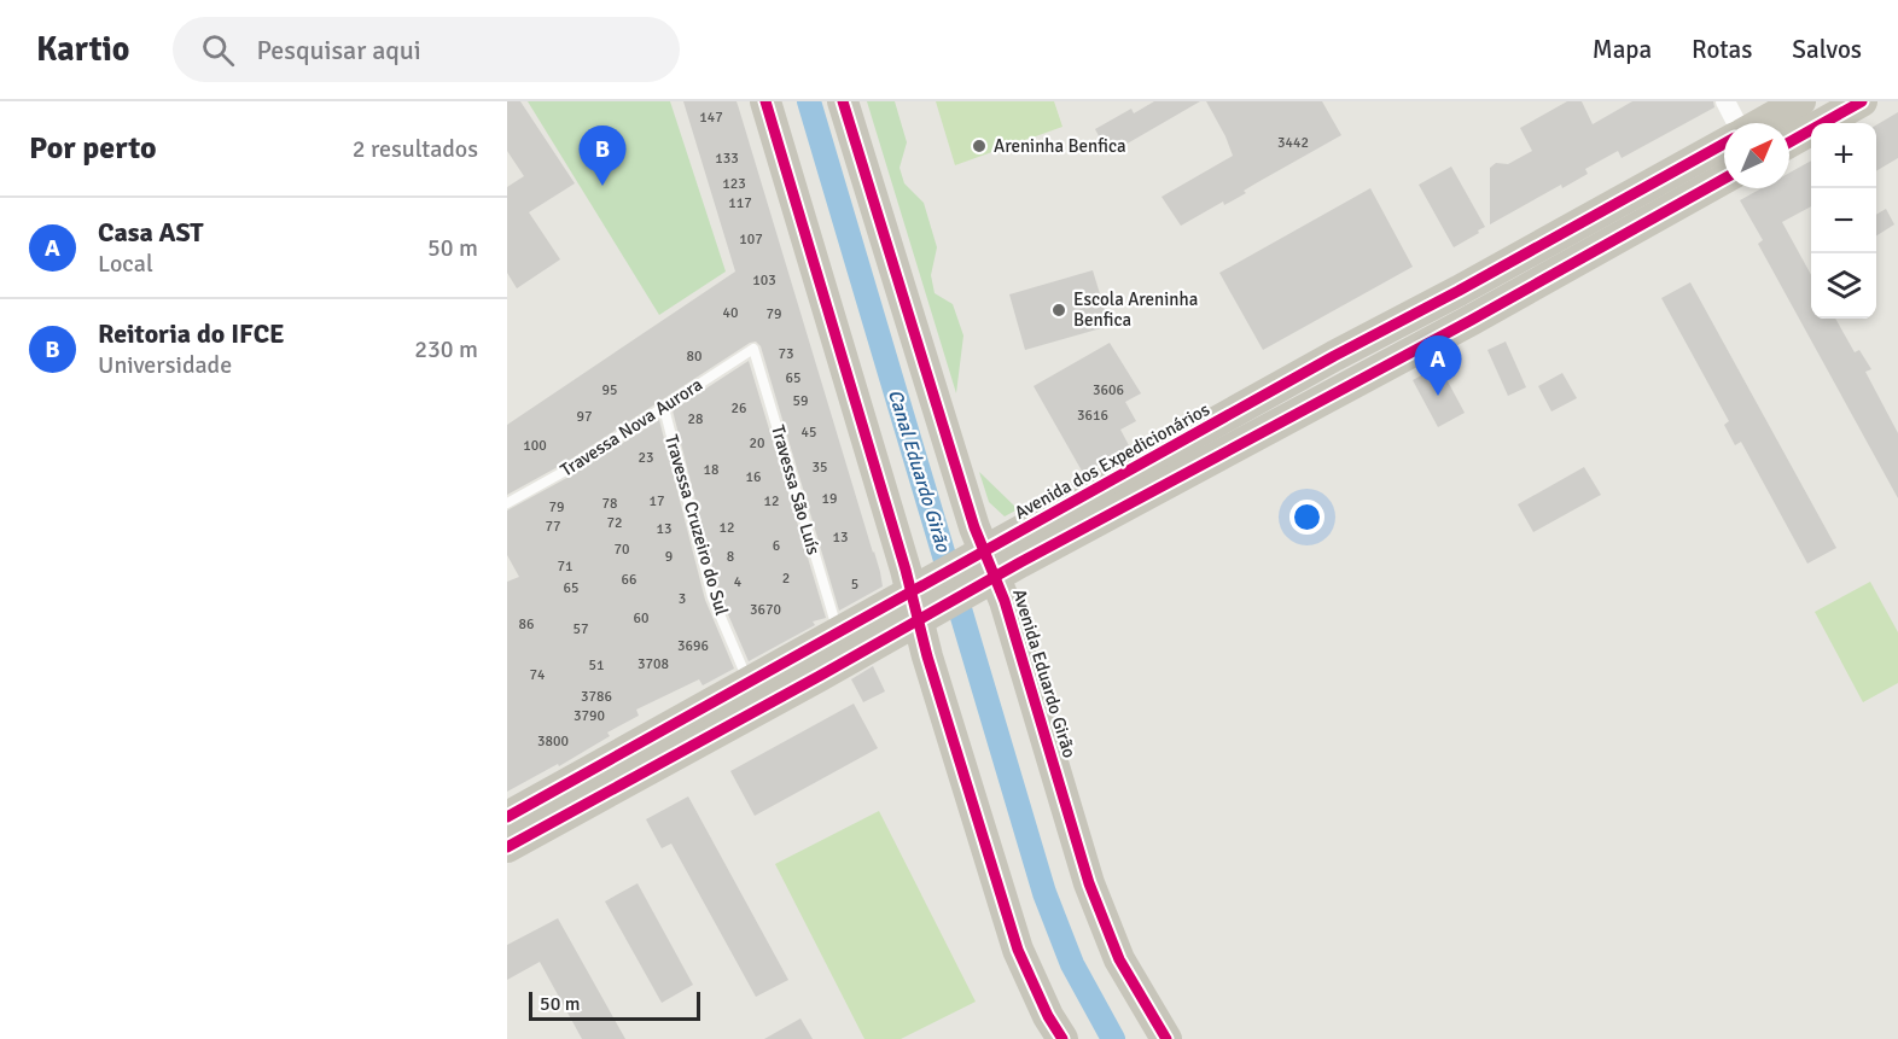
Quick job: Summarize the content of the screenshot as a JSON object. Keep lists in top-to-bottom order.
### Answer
{
  "streets": {
    "main road": ["Avenida dos Expedicionários", "Avenida Eduardo Girão"],
    "lane": ["Travessa Nova Aurora", "Travessa São Luís", "Travessa Cruzeiro do Sul"]
  },
  "crossings": [
    ["Travessa Nova Aurora", "Travessa São Luís"],
    ["Travessa Nova Aurora", "Travessa Cruzeiro do Sul"],
    ["Avenida dos Expedicionários", "Travessa São Luís"],
    ["Avenida dos Expedicionários", "Travessa Cruzeiro do Sul"],
    ["Avenida dos Expedicionários", "Avenida Eduardo Girão"]
  ],
  "water": ["Canal Eduardo Girão"],
  "places": ["Areninha Benfica", "Escola Areninha Benfica"],
  "house_numbers": [
    "147",
    "3442",
    "133",
    "123",
    "117",
    "107",
    "103",
    "40",
    "79",
    "73",
    "80",
    "65",
    "95",
    "3606",
    "59",
    "26",
    "3616",
    "97",
    "28",
    "45",
    "20",
    "100",
    "23",
    "35",
    "18",
    "16",
    "19",
    "17",
    "12",
    "78",
    "79",
    "72",
    "77",
    "12",
    "13",
    "13",
    "6",
    "70",
    "9",
    "8",
    "71",
    "2",
    "66",
    "4",
    "5",
    "65",
    "3",
    "3670",
    "60",
    "86",
    "57",
    "3696",
    "3708",
    "51",
    "74",
    "3786",
    "3790",
    "3800"
  ],
  "scale_bar": "50 m",
  "north": "top right",
  "page": {
    "header": "Kartio",
    "search": "Pesquisar aqui",
    "nav": ["Mapa", "Rotas", "Salvos"],
    "heading": ["Por perto", "2 resultados"],
    "map_buttons": ["+", "−"],
    "pins": ["B", "A"],
    "list": [
      {
        "mark": "A",
        "name": "Casa AST",
        "note": "Local",
        "value": "50 m"
      },
      {
        "mark": "B",
        "name": "Reitoria do IFCE",
        "note": "Universidade",
        "value": "230 m"
      }
    ],
    "scale": "50 m"
  }
}
